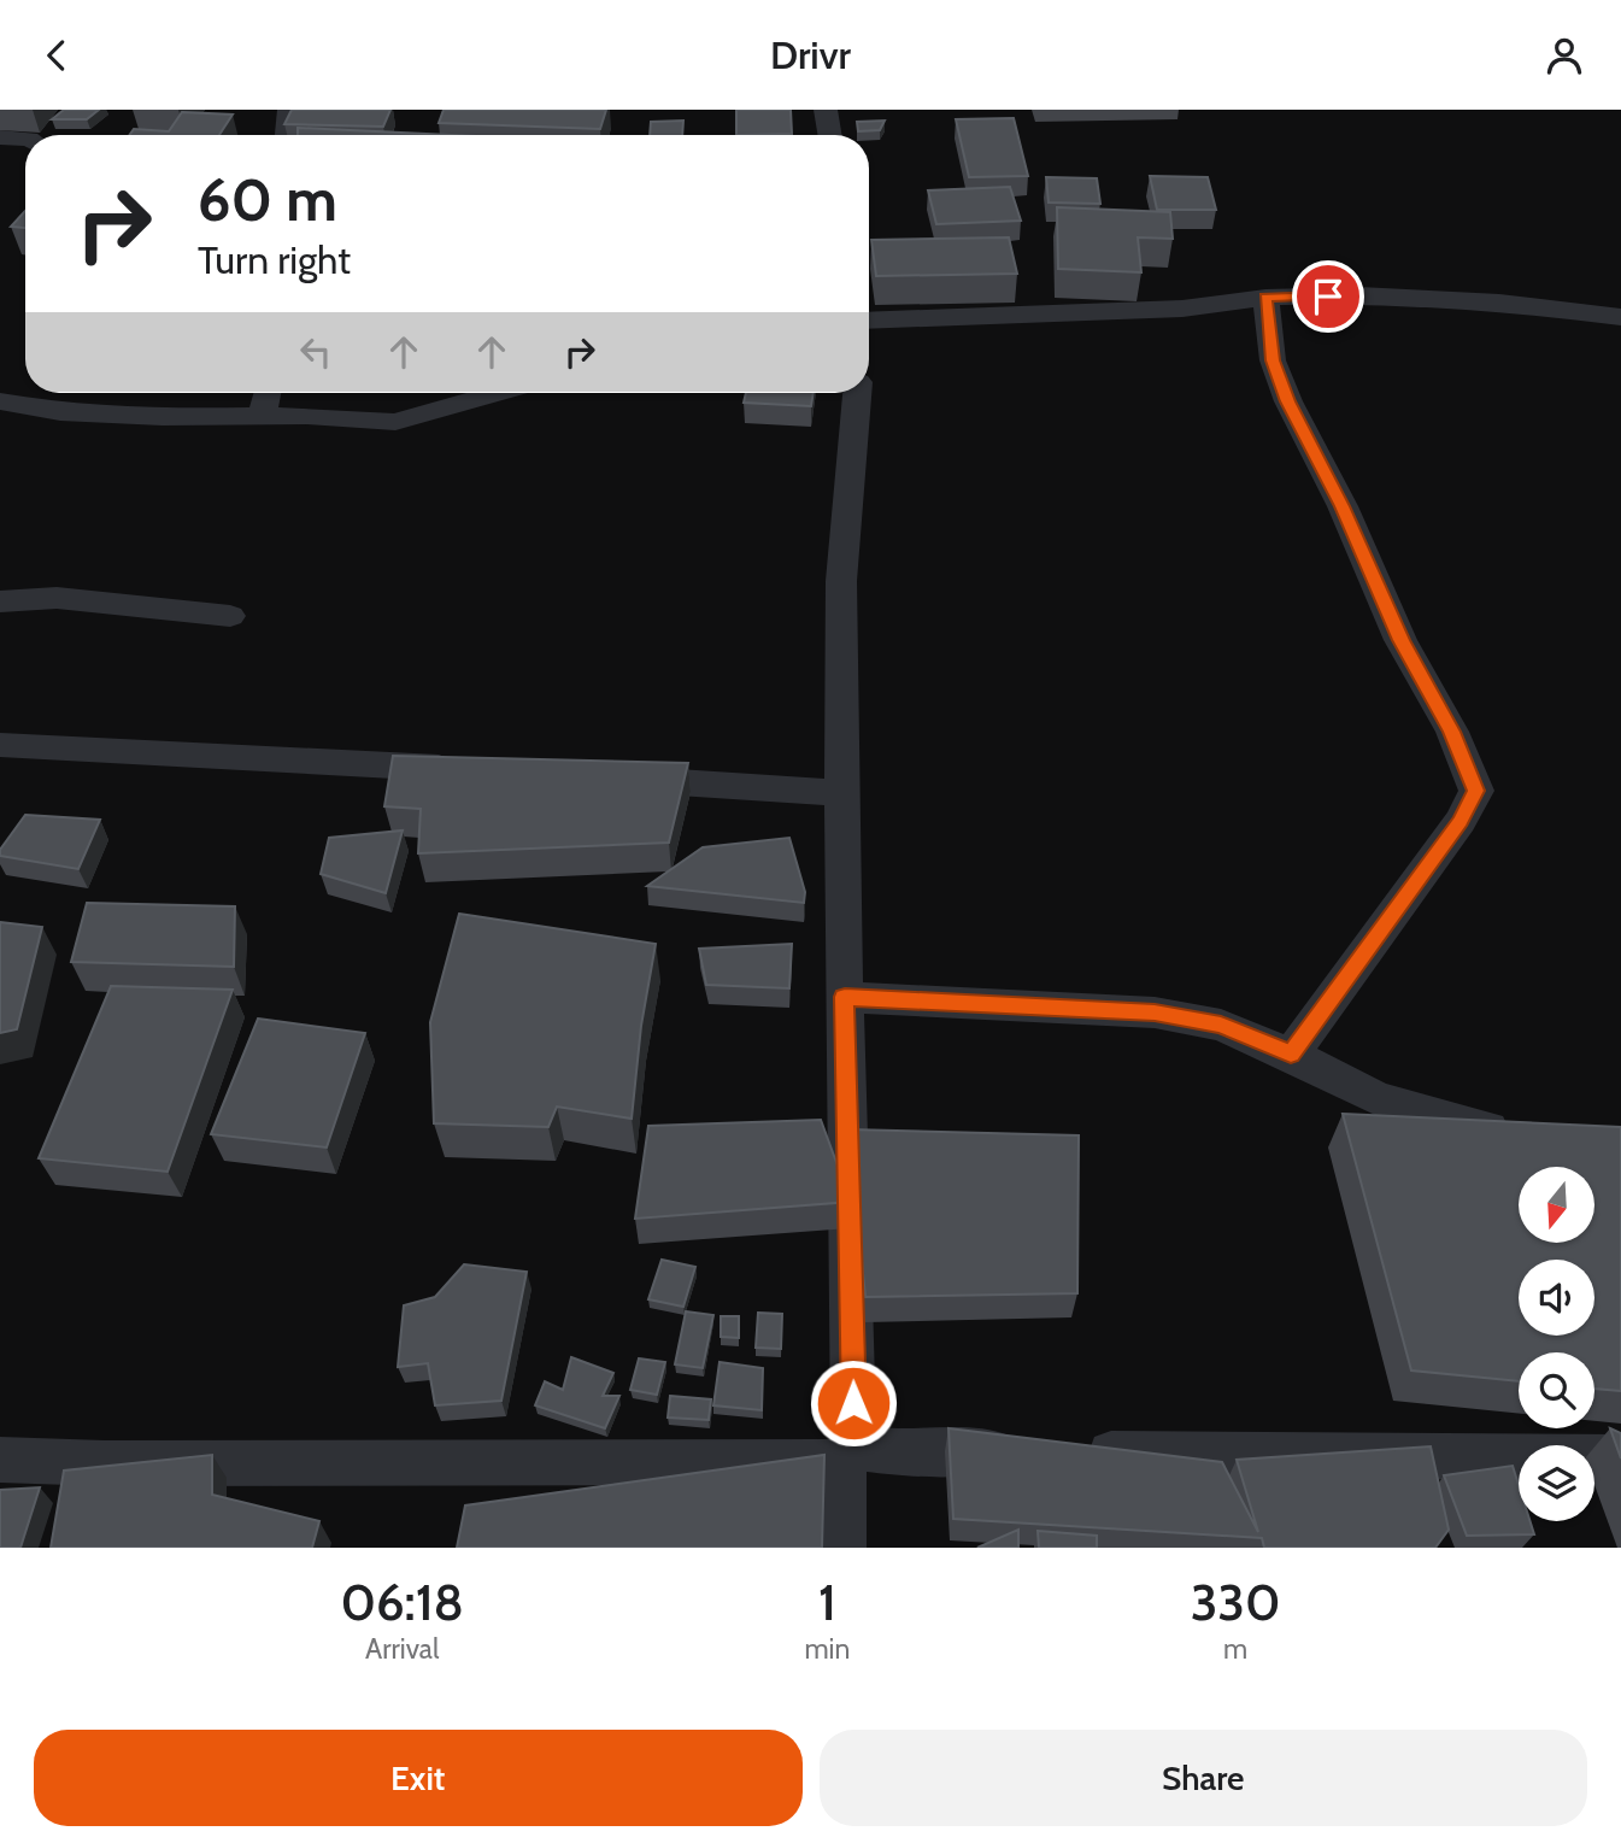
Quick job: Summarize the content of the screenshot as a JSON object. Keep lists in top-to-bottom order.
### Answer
{
  "north": "bottom",
  "page": {
    "header": "Drivr",
    "turn": ["60 m", "Turn right"],
    "eta": [
      "06:18",
      "Arrival",
      "1",
      "min",
      "330",
      "m"
    ],
    "buttons": ["Exit", "Share"]
  }
}
